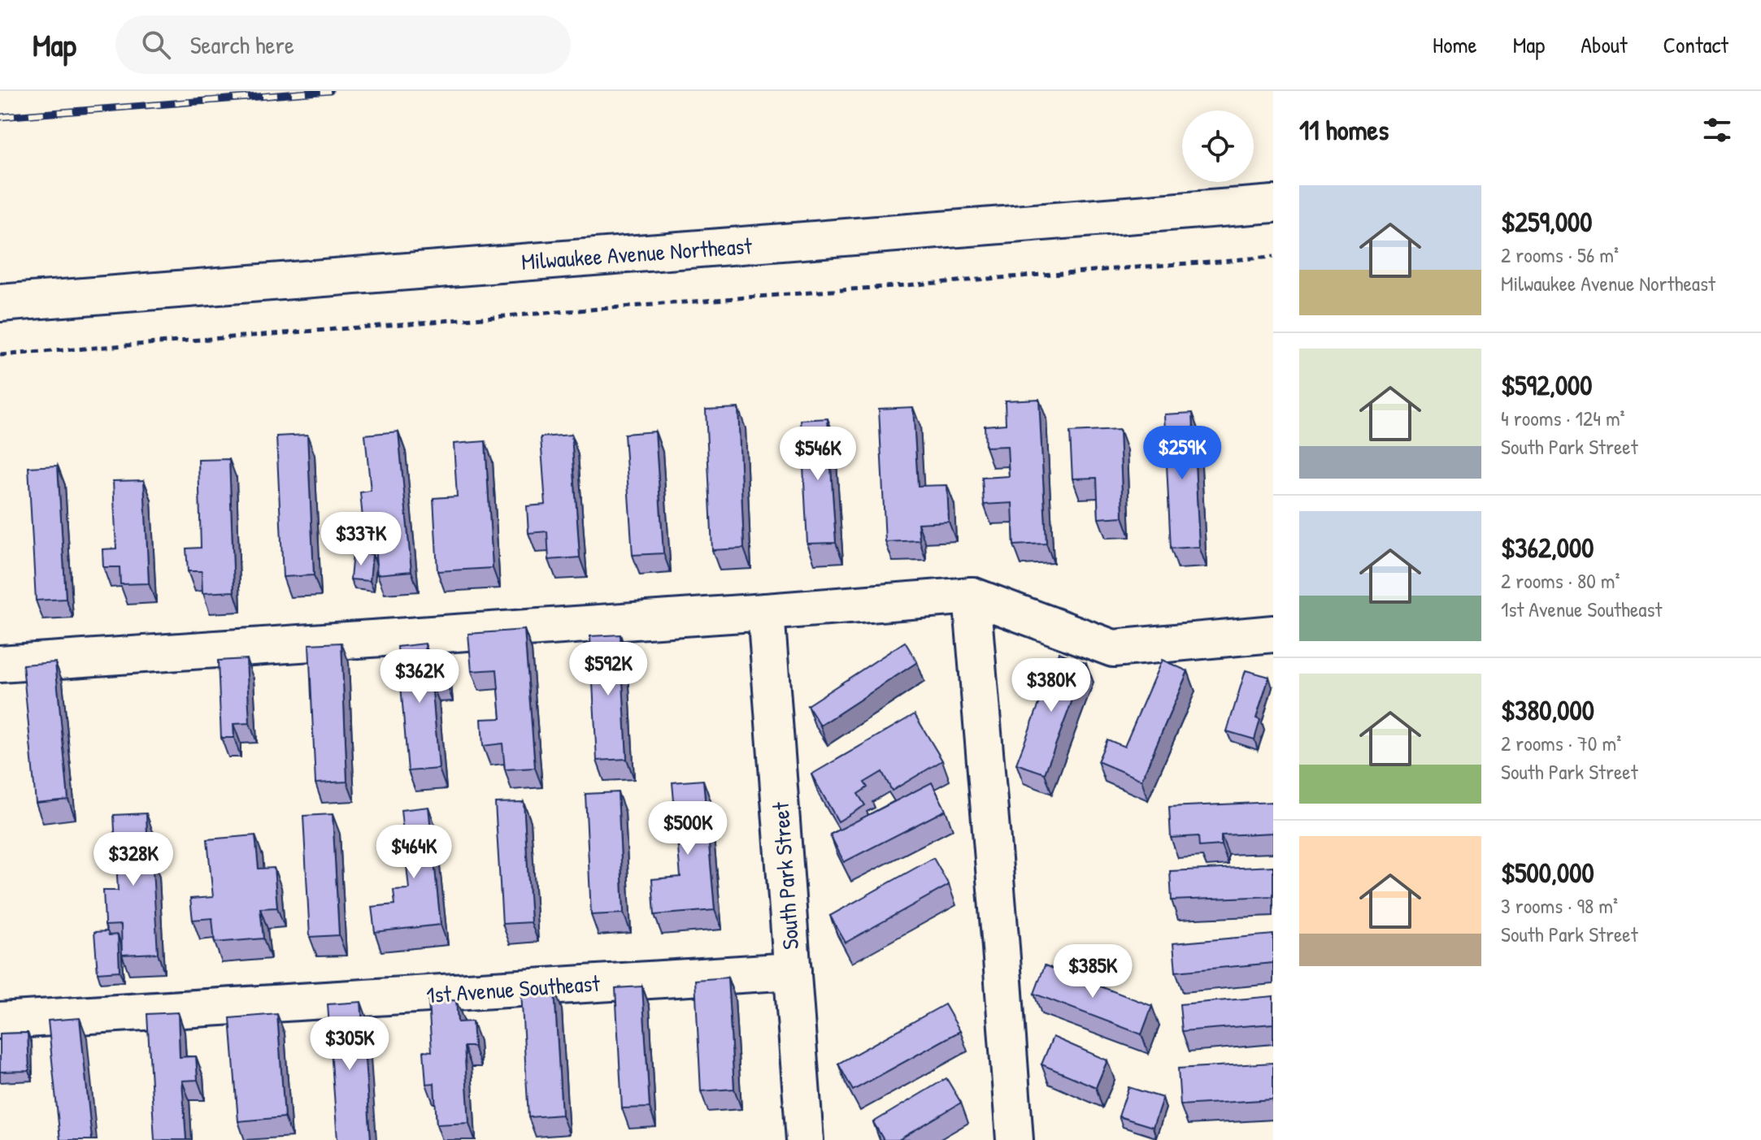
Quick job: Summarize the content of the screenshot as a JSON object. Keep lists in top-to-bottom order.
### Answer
{
  "streets": {
    "street": ["Milwaukee Avenue Northeast", "South Park Street", "1st Avenue Southeast"]
  },
  "crossings": [
    ["South Park Street", "1st Avenue Southeast"]
  ],
  "page": {
    "header": "Map",
    "search": "Search here",
    "nav": [
      "Home",
      "Map",
      "About",
      "Contact"
    ],
    "heading": "11 homes",
    "list": [
      {
        "name": "$259,000",
        "note": "2 rooms · 56 m² · Milwaukee Avenue Northeast"
      },
      {
        "name": "$592,000",
        "note": "4 rooms · 124 m² · South Park Street"
      },
      {
        "name": "$362,000",
        "note": "2 rooms · 80 m² · 1st Avenue Southeast"
      },
      {
        "name": "$380,000",
        "note": "2 rooms · 70 m² · South Park Street"
      },
      {
        "name": "$500,000",
        "note": "3 rooms · 98 m² · South Park Street"
      }
    ],
    "price": [
      "$259K",
      "$546K",
      "$337K",
      "$592K",
      "$362K",
      "$380K",
      "$500K",
      "$464K",
      "$328K",
      "$385K",
      "$305K"
    ]
  }
}
